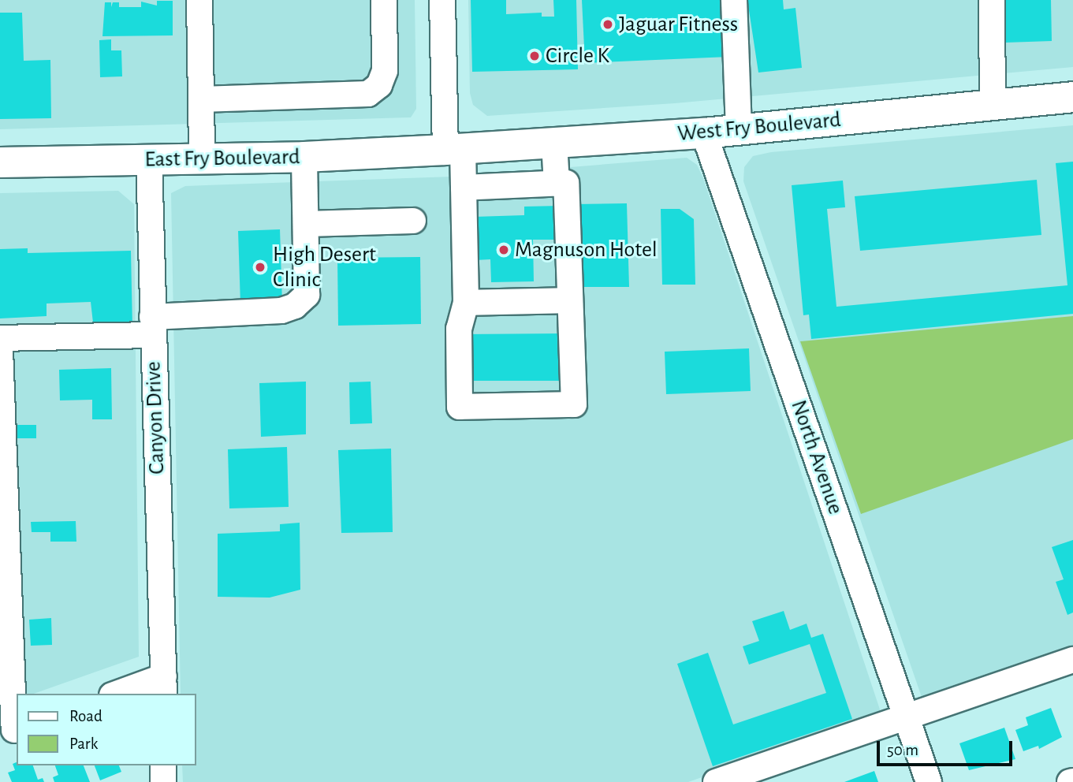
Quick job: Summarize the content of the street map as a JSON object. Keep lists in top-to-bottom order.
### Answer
{
  "streets": {
    "main road": ["West Fry Boulevard", "East Fry Boulevard"],
    "street": ["Canyon Drive", "North Avenue"]
  },
  "crossings": [
    ["West Fry Boulevard", "East Fry Boulevard"],
    ["West Fry Boulevard", "North Avenue"],
    ["East Fry Boulevard", "Canyon Drive"]
  ],
  "places": [
    "Jaguar Fitness",
    "Circle K",
    "Magnuson Hotel",
    "High Desert Clinic"
  ],
  "legend": ["Road", "Park"],
  "scale_bar": "50 m"
}
